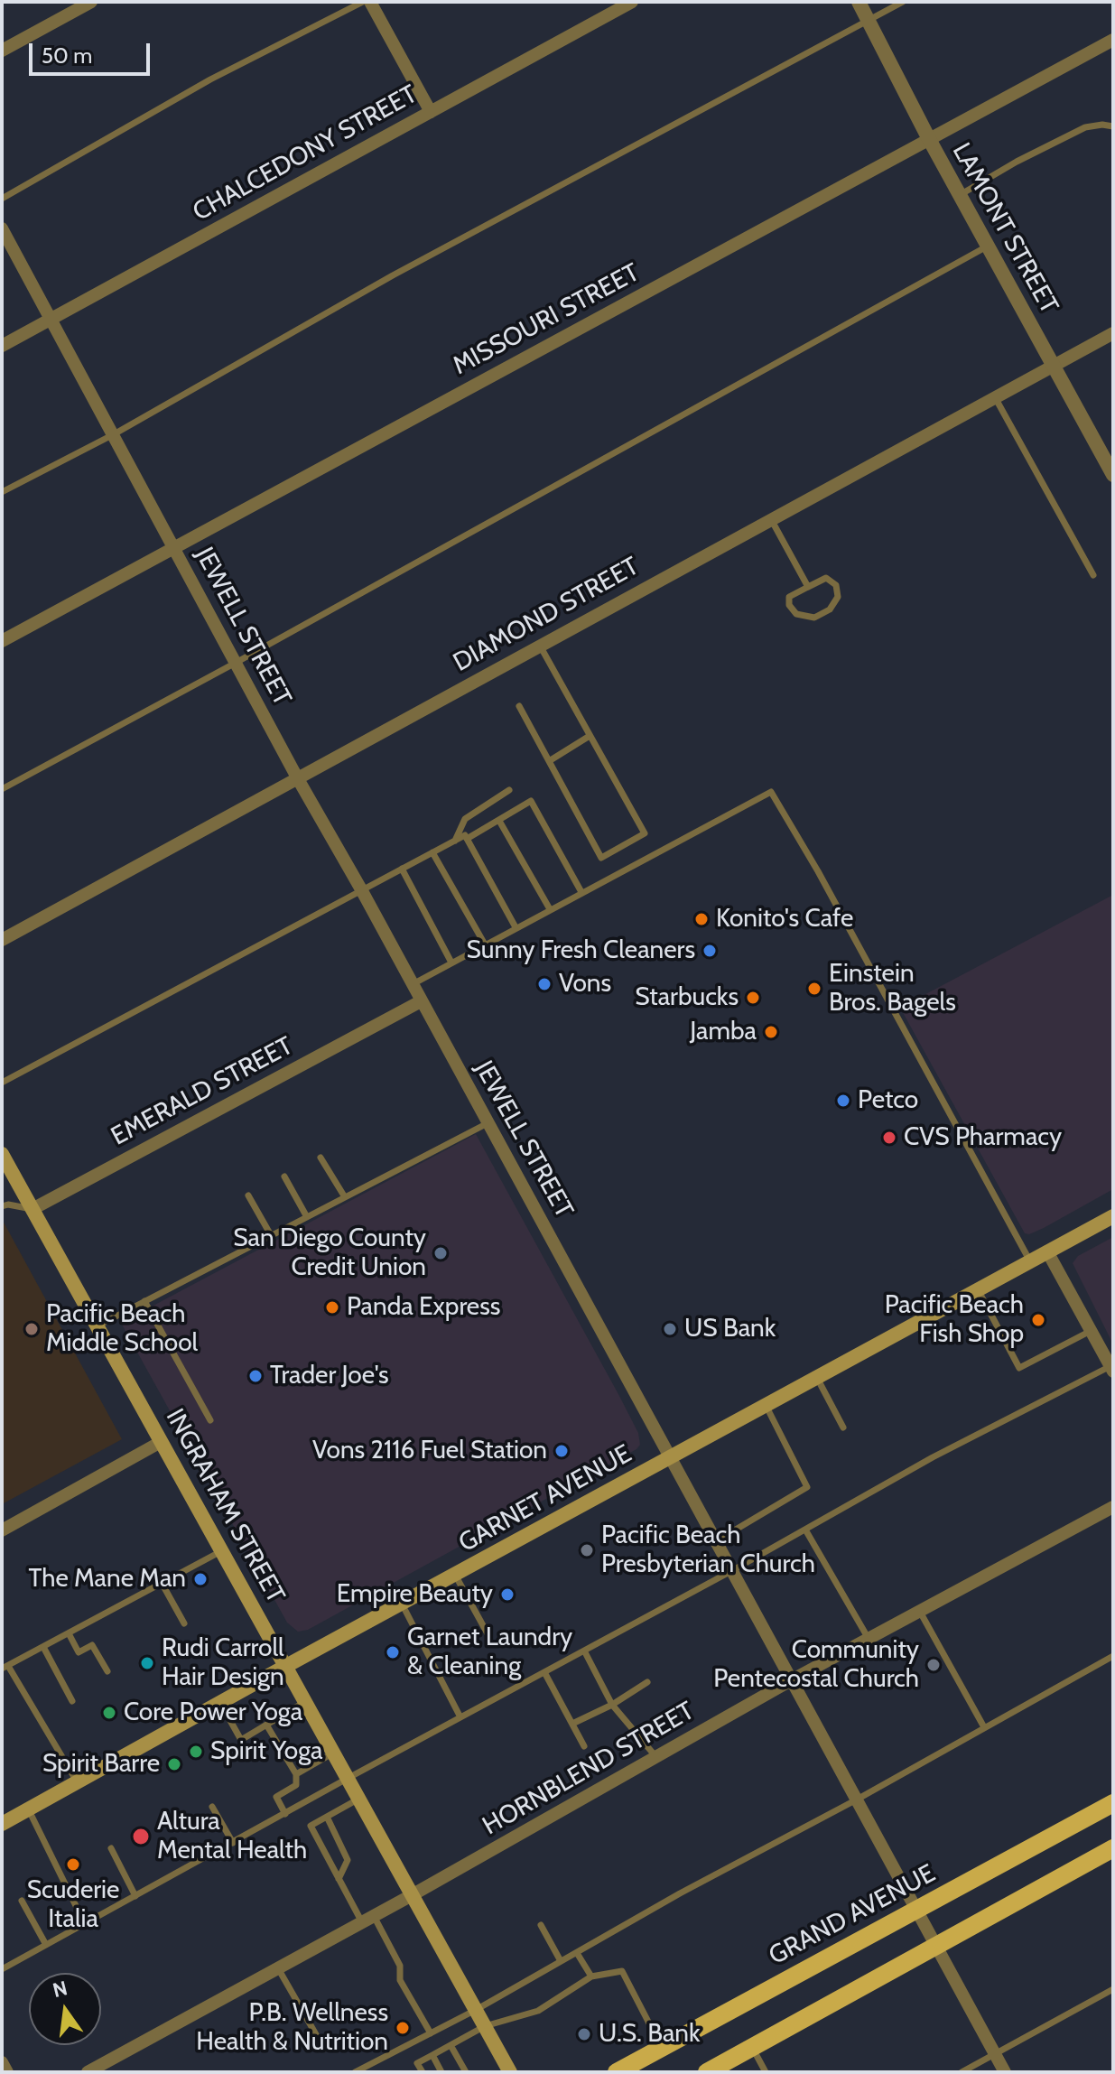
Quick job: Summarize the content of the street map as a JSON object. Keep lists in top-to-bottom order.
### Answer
{
  "streets": {
    "main road": ["GARNET AVENUE", "INGRAHAM STREET", "GRAND AVENUE"],
    "street": [
      "CHALCEDONY STREET",
      "LAMONT STREET",
      "MISSOURI STREET",
      "DIAMOND STREET",
      "JEWELL STREET",
      "EMERALD STREET",
      "HORNBLEND STREET"
    ]
  },
  "crossings": [
    ["CHALCEDONY STREET", "JEWELL STREET"],
    ["LAMONT STREET", "MISSOURI STREET"],
    ["LAMONT STREET", "DIAMOND STREET"],
    ["MISSOURI STREET", "JEWELL STREET"],
    ["DIAMOND STREET", "JEWELL STREET"],
    ["JEWELL STREET", "EMERALD STREET"],
    ["JEWELL STREET", "GARNET AVENUE"],
    ["JEWELL STREET", "HORNBLEND STREET"],
    ["JEWELL STREET", "GRAND AVENUE"],
    ["EMERALD STREET", "INGRAHAM STREET"],
    ["GARNET AVENUE", "INGRAHAM STREET"],
    ["INGRAHAM STREET", "HORNBLEND STREET"]
  ],
  "places": [
    "Konito's Cafe",
    "Sunny Fresh Cleaners",
    "Vons",
    "Einstein Bros. Bagels",
    "Starbucks",
    "Jamba",
    "Petco",
    "CVS Pharmacy",
    "San Diego County Credit Union",
    "Panda Express",
    "Pacific Beach Fish Shop",
    "Pacific Beach Middle School",
    "US Bank",
    "Trader Joe's",
    "Vons 2116 Fuel Station",
    "Pacific Beach Presbyterian Church",
    "The Mane Man",
    "Empire Beauty",
    "Garnet Laundry & Cleaning",
    "Rudi Carroll Hair Design",
    "Community Pentecostal Church",
    "Core Power Yoga",
    "Spirit Yoga",
    "Spirit Barre",
    "Altura Mental Health",
    "Scuderie Italia",
    "P.B. Wellness Health & Nutrition",
    "U.S. Bank"
  ],
  "scale_bar": "50 m",
  "north": "top"
}
